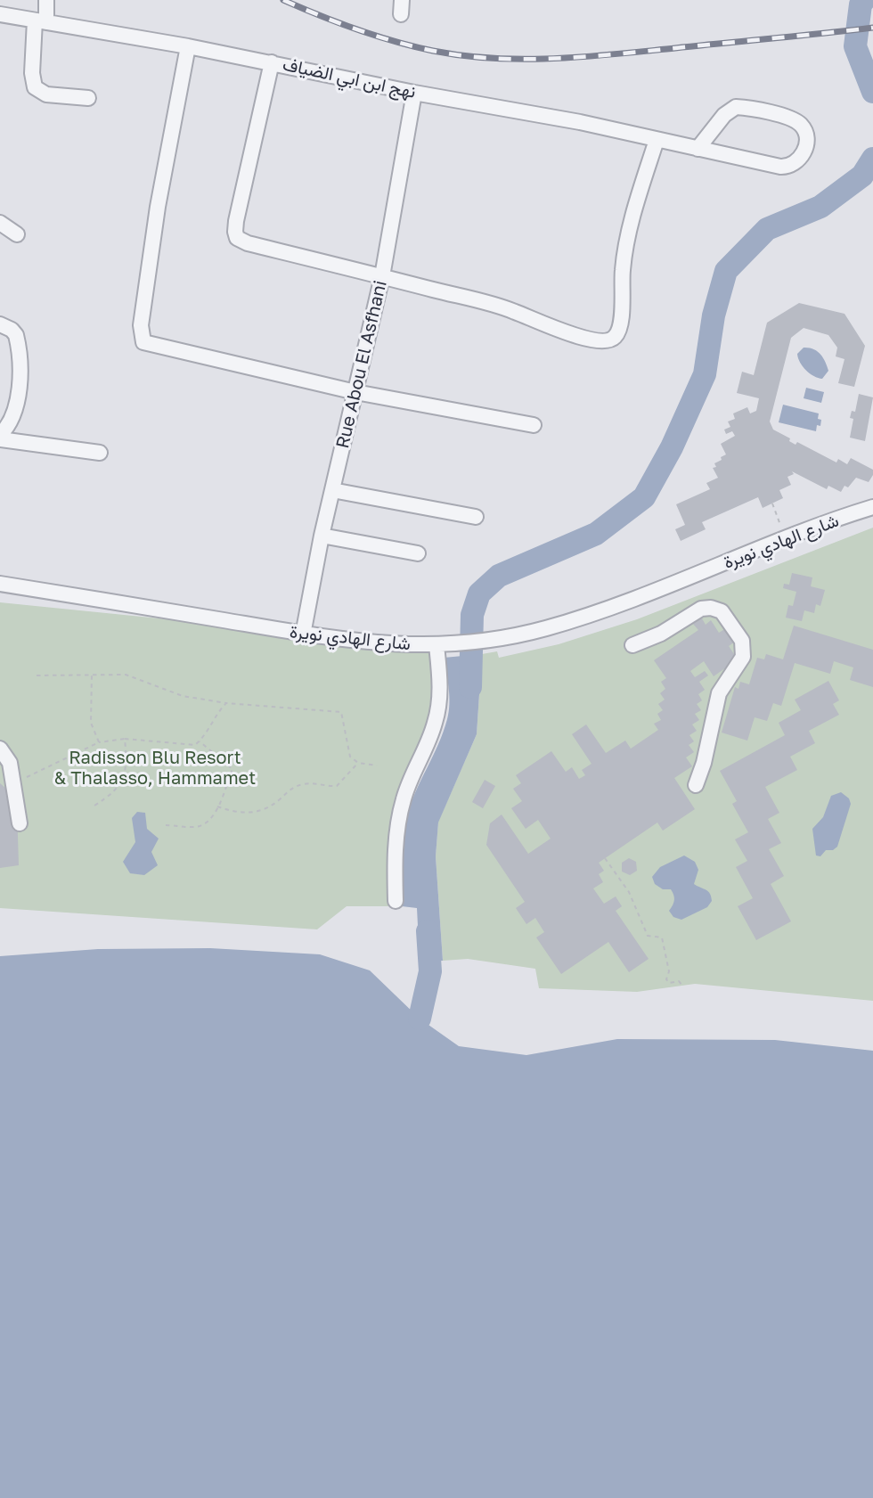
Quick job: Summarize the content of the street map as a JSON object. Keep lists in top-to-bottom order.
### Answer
{
  "streets": {
    "street": ["نهج ابن ابي الضياف", "Rue Abou El Asfhani", "شارع الهادي نويرة"]
  },
  "crossings": [
    ["نهج ابن ابي الضياف", "Rue Abou El Asfhani"],
    ["Rue Abou El Asfhani", "شارع الهادي نويرة"]
  ],
  "parks": ["Radisson Blu Resort & Thalasso, Hammamet"]
}
